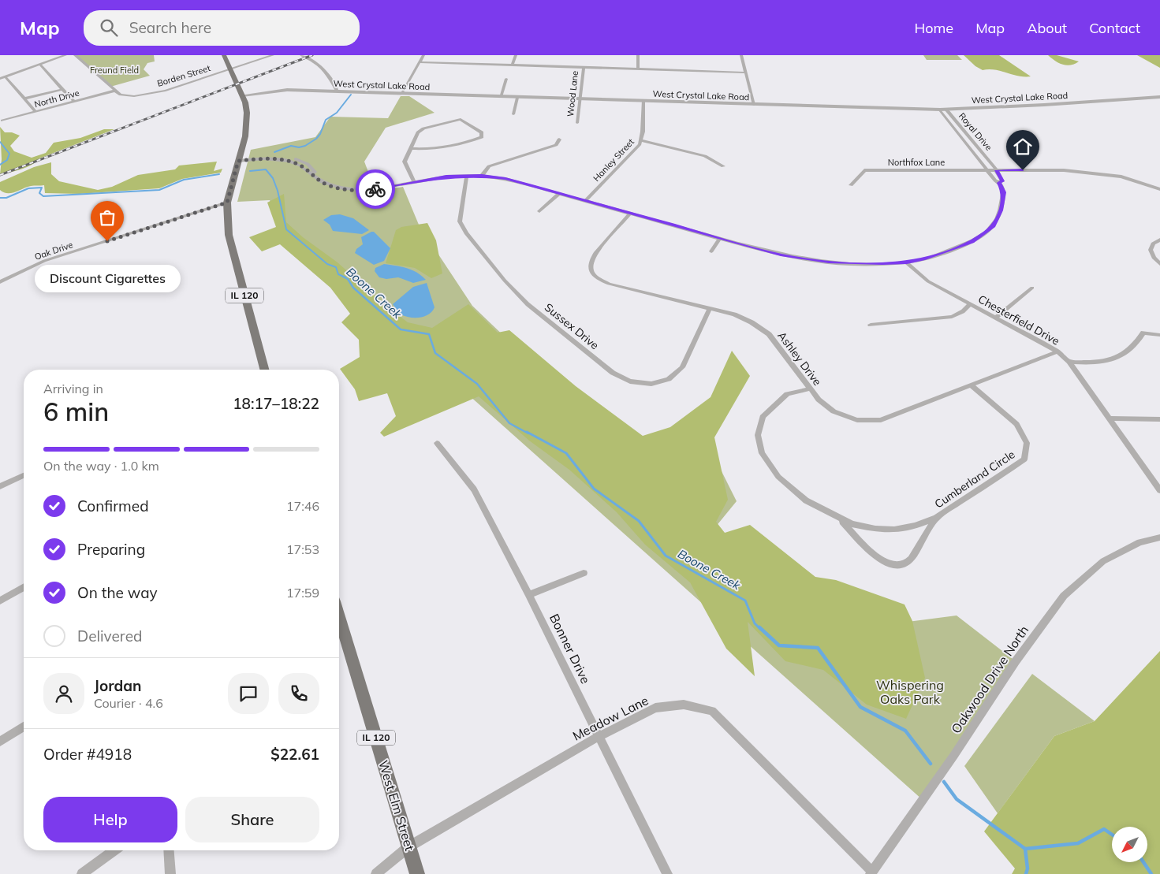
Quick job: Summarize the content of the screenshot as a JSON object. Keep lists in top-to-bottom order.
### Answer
{
  "streets": {
    "main road": ["IL 120", "West Elm Street"],
    "street": [
      "Borden Street",
      "West Crystal Lake Road",
      "Wood Lane",
      "North Drive",
      "Royal Drive",
      "Hanley Street",
      "Northfox Lane",
      "Oak Drive",
      "Chesterfield Drive",
      "Sussex Drive",
      "Ashley Drive",
      "Cumberland Circle",
      "Bonner Drive",
      "Oakwood Drive North",
      "Meadow Lane"
    ]
  },
  "crossings": [
    ["Borden Street", "North Drive"],
    ["Borden Street", "IL 120"],
    ["West Crystal Lake Road", "Wood Lane"],
    ["West Crystal Lake Road", "Royal Drive"],
    ["West Crystal Lake Road", "Hanley Street"],
    ["West Crystal Lake Road", "IL 120"],
    ["Royal Drive", "Northfox Lane"],
    ["Royal Drive", "Chesterfield Drive"],
    ["Oak Drive", "IL 120"],
    ["Chesterfield Drive", "Ashley Drive"],
    ["Sussex Drive", "Ashley Drive"],
    ["Ashley Drive", "Cumberland Circle"],
    ["Bonner Drive", "Meadow Lane"],
    ["Oakwood Drive North", "Meadow Lane"],
    ["Meadow Lane", "West Elm Street"]
  ],
  "water": ["Boone Creek"],
  "parks": ["Freund Field", "Whispering Oaks Park"],
  "places": ["Discount Cigarettes"],
  "north": "bottom left",
  "page": {
    "header": "Map",
    "search": "Search here",
    "nav": [
      "Home",
      "Map",
      "About",
      "Contact"
    ],
    "bubble": "Discount Cigarettes",
    "heading": ["6 min", "Arriving in", "18:17–18:22"],
    "panel": [
      "Jordan",
      "Courier · 4.6",
      "Order #4918",
      "$22.61"
    ],
    "bar": "On the way · 1.0 km",
    "list": [
      ["Confirmed", "17:46"],
      ["Preparing", "17:53"],
      ["On the way", "17:59"],
      "Delivered"
    ],
    "buttons": ["Help", "Share"]
  }
}
